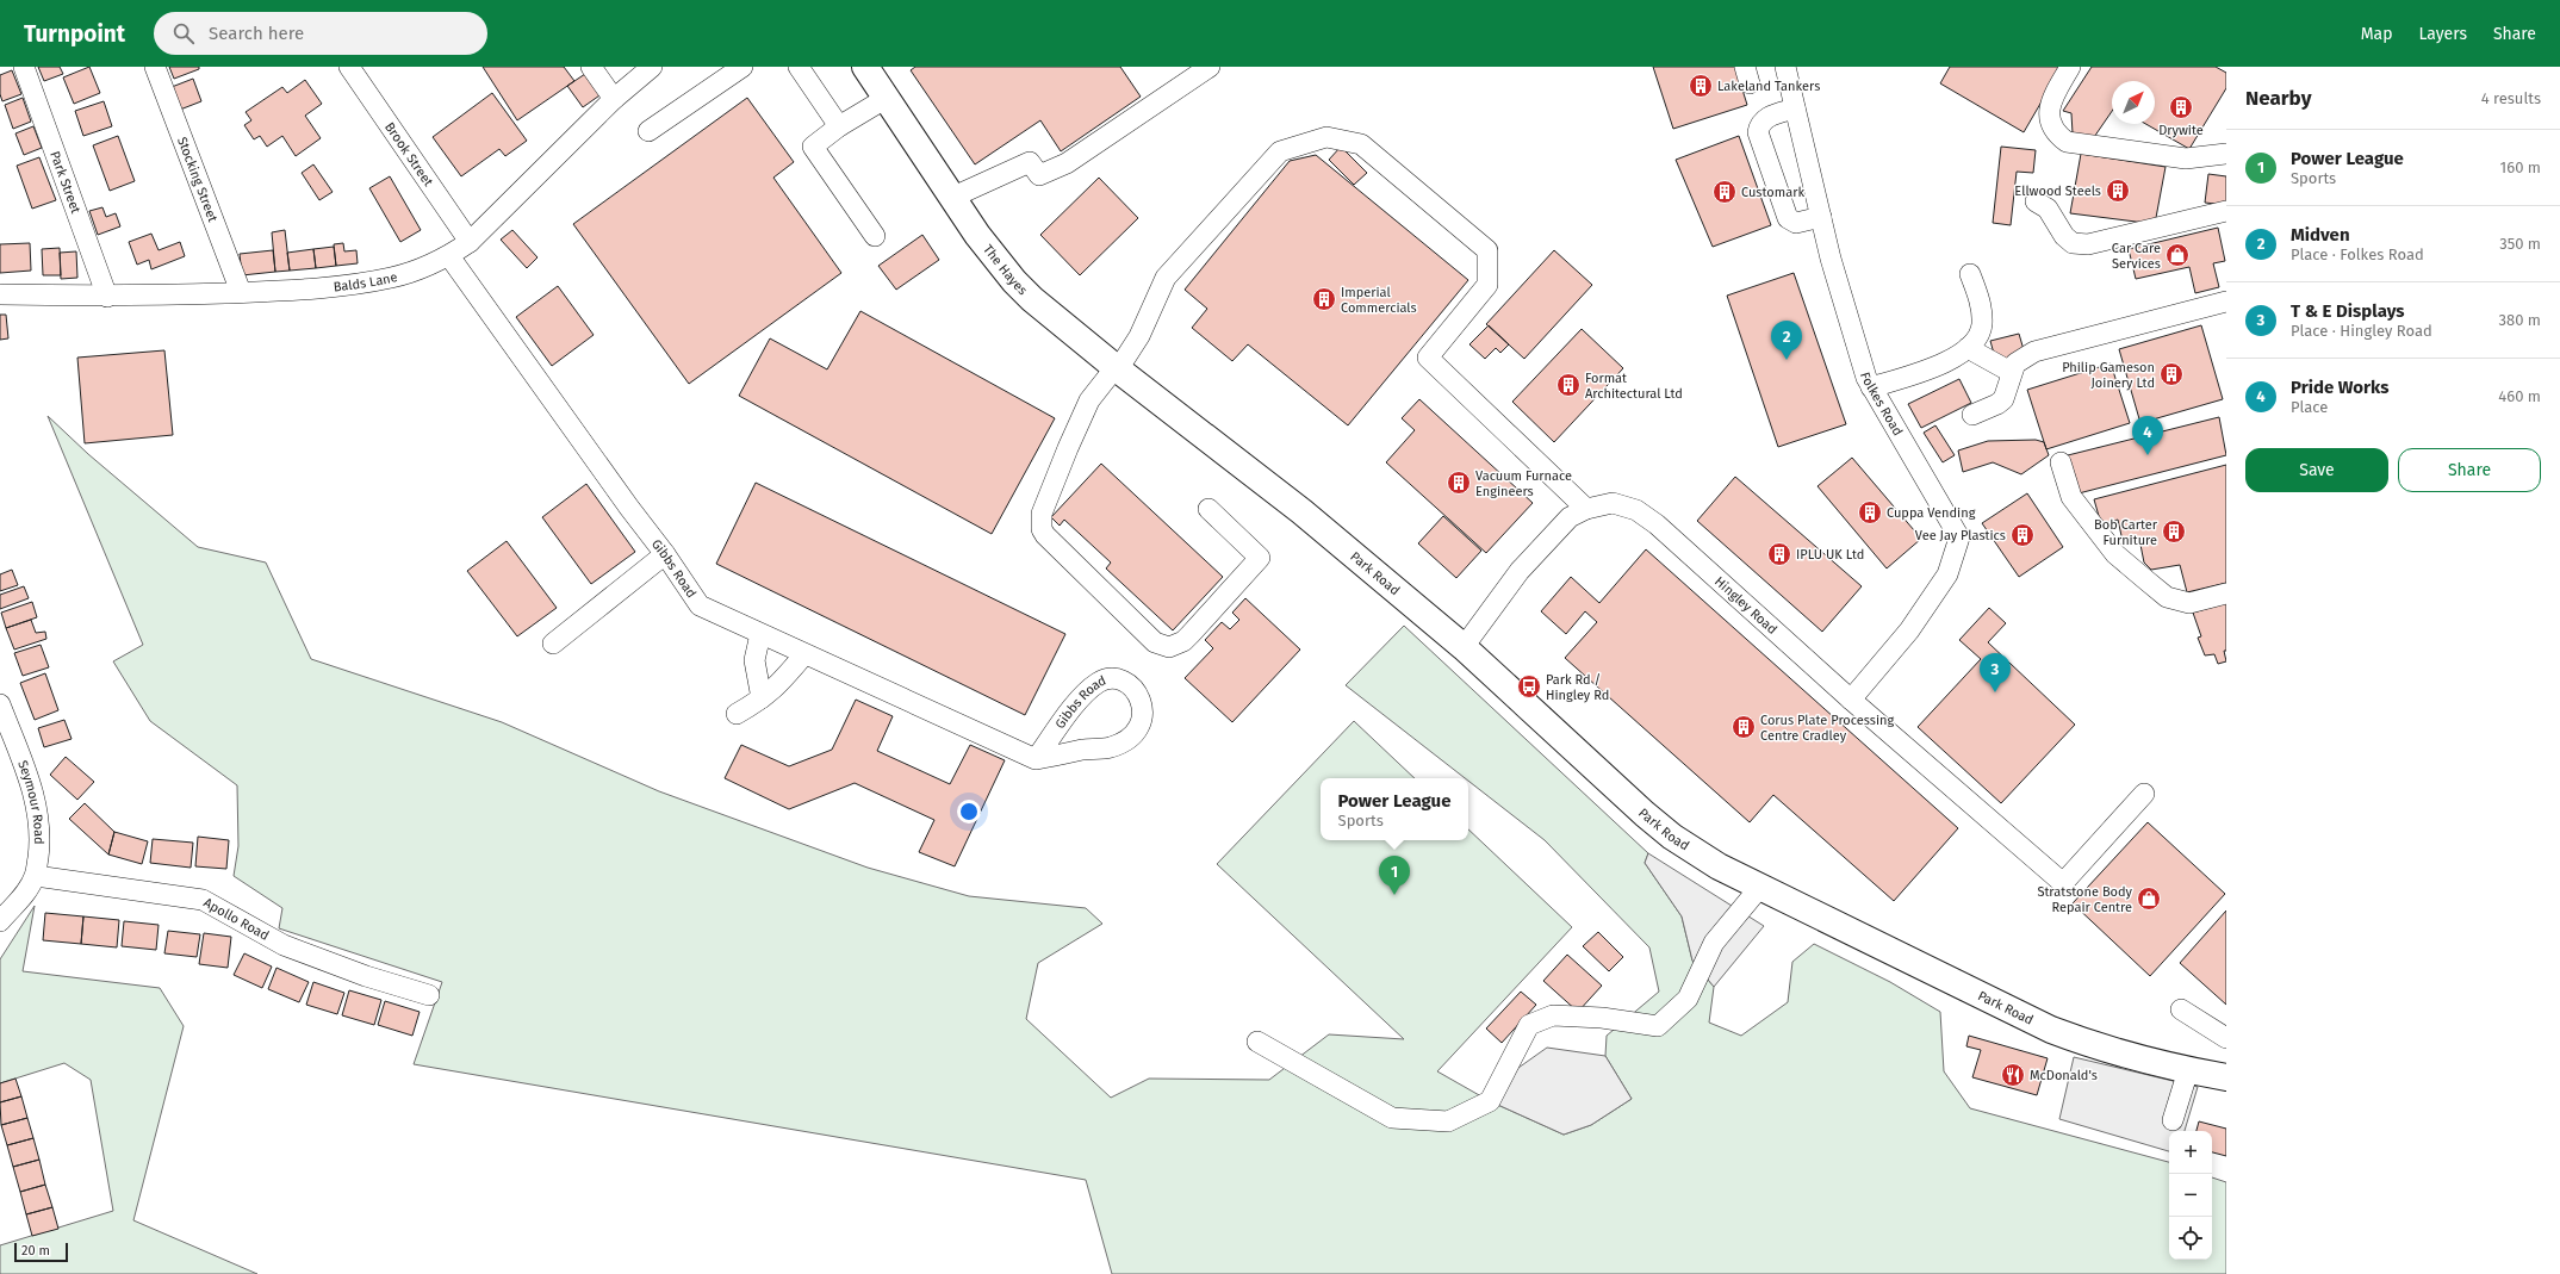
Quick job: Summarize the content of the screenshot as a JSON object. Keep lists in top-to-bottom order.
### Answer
{
  "streets": {
    "highway": ["The Hayes", "Park Road"],
    "street": [
      "Brook Street",
      "Stocking Street",
      "Park Street",
      "Balds Lane",
      "Folkes Road",
      "Gibbs Road",
      "Hingley Road",
      "Seymour Road",
      "Apollo Road"
    ]
  },
  "crossings": [
    ["Brook Street", "Balds Lane"],
    ["Stocking Street", "Balds Lane"],
    ["Park Street", "Balds Lane"],
    ["The Hayes", "Park Road"],
    ["Balds Lane", "Gibbs Road"],
    ["Folkes Road", "Hingley Road"],
    ["Park Road", "Hingley Road"],
    ["Seymour Road", "Apollo Road"]
  ],
  "places": {
    "building": [
      "Lakeland Tankers",
      "Drywite",
      "Ellwood Steels",
      "Customark",
      "Imperial Commercials",
      "Philip Gameson Joinery Ltd",
      "Format Architectural Ltd",
      "Vacuum Furnace Engineers",
      "Cuppa Vending",
      "Bob Carter Furniture",
      "Vee Jay Plastics",
      "IPLU UK Ltd",
      "Corus Plate Processing Centre Cradley"
    ],
    "shop": ["Car Care Services", "Stratstone Body Repair Centre"],
    "bus stop": ["Park Rd / Hingley Rd"],
    "restaurant": ["McDonald's"]
  },
  "scale_bar": "20 m",
  "north": "top right",
  "page": {
    "header": "Turnpoint",
    "search": "Search here",
    "nav": ["Map", "Layers", "Share"],
    "heading": ["Nearby", "4 results"],
    "list": [
      {
        "mark": "1",
        "name": "Power League",
        "note": "Sports",
        "value": "160 m"
      },
      {
        "mark": "2",
        "name": "Midven",
        "note": "Place · Folkes Road",
        "value": "350 m"
      },
      {
        "mark": "3",
        "name": "T & E Displays",
        "note": "Place · Hingley Road",
        "value": "380 m"
      },
      {
        "mark": "4",
        "name": "Pride Works",
        "note": "Place",
        "value": "460 m"
      }
    ],
    "pins": [
      "2",
      "4",
      "3",
      "1"
    ],
    "buttons": ["Save", "Share"],
    "popup": ["Power League", "Sports"],
    "map_buttons": ["+", "−"],
    "scale": "20 m"
  }
}
